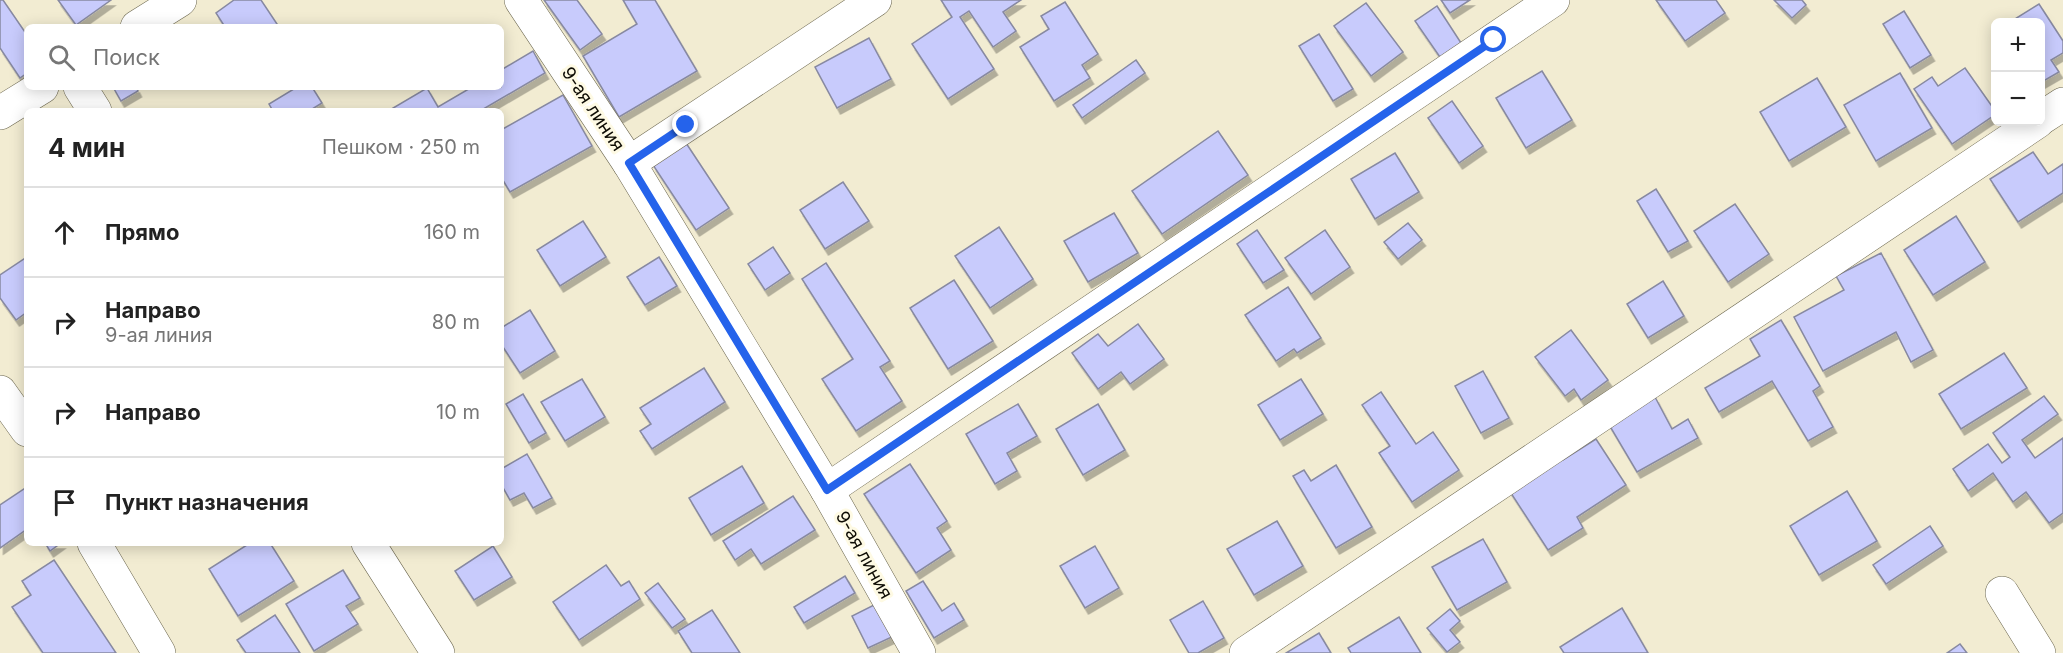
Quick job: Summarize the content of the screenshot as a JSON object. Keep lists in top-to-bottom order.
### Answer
{
  "streets": {
    "street": ["9-ая линия"]
  },
  "page": {
    "map_buttons": ["+", "−"],
    "search": "Поиск",
    "heading": ["4 мин", "Пешком · 250 m"],
    "list": [
      ["Прямо", "160 m"],
      ["Направо", "9-ая линия", "80 m"],
      ["Направо", "10 m"],
      "Пункт назначения"
    ]
  }
}
